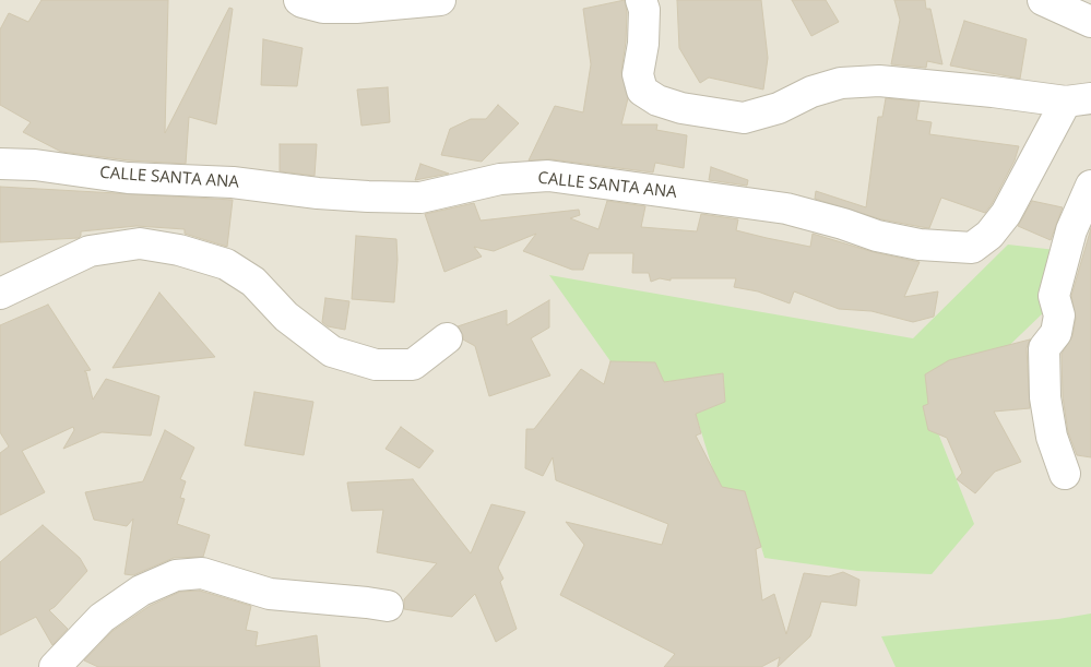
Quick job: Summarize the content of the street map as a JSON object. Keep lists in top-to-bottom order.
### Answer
{
  "streets": {
    "street": ["CALLE SANTA ANA"]
  }
}
